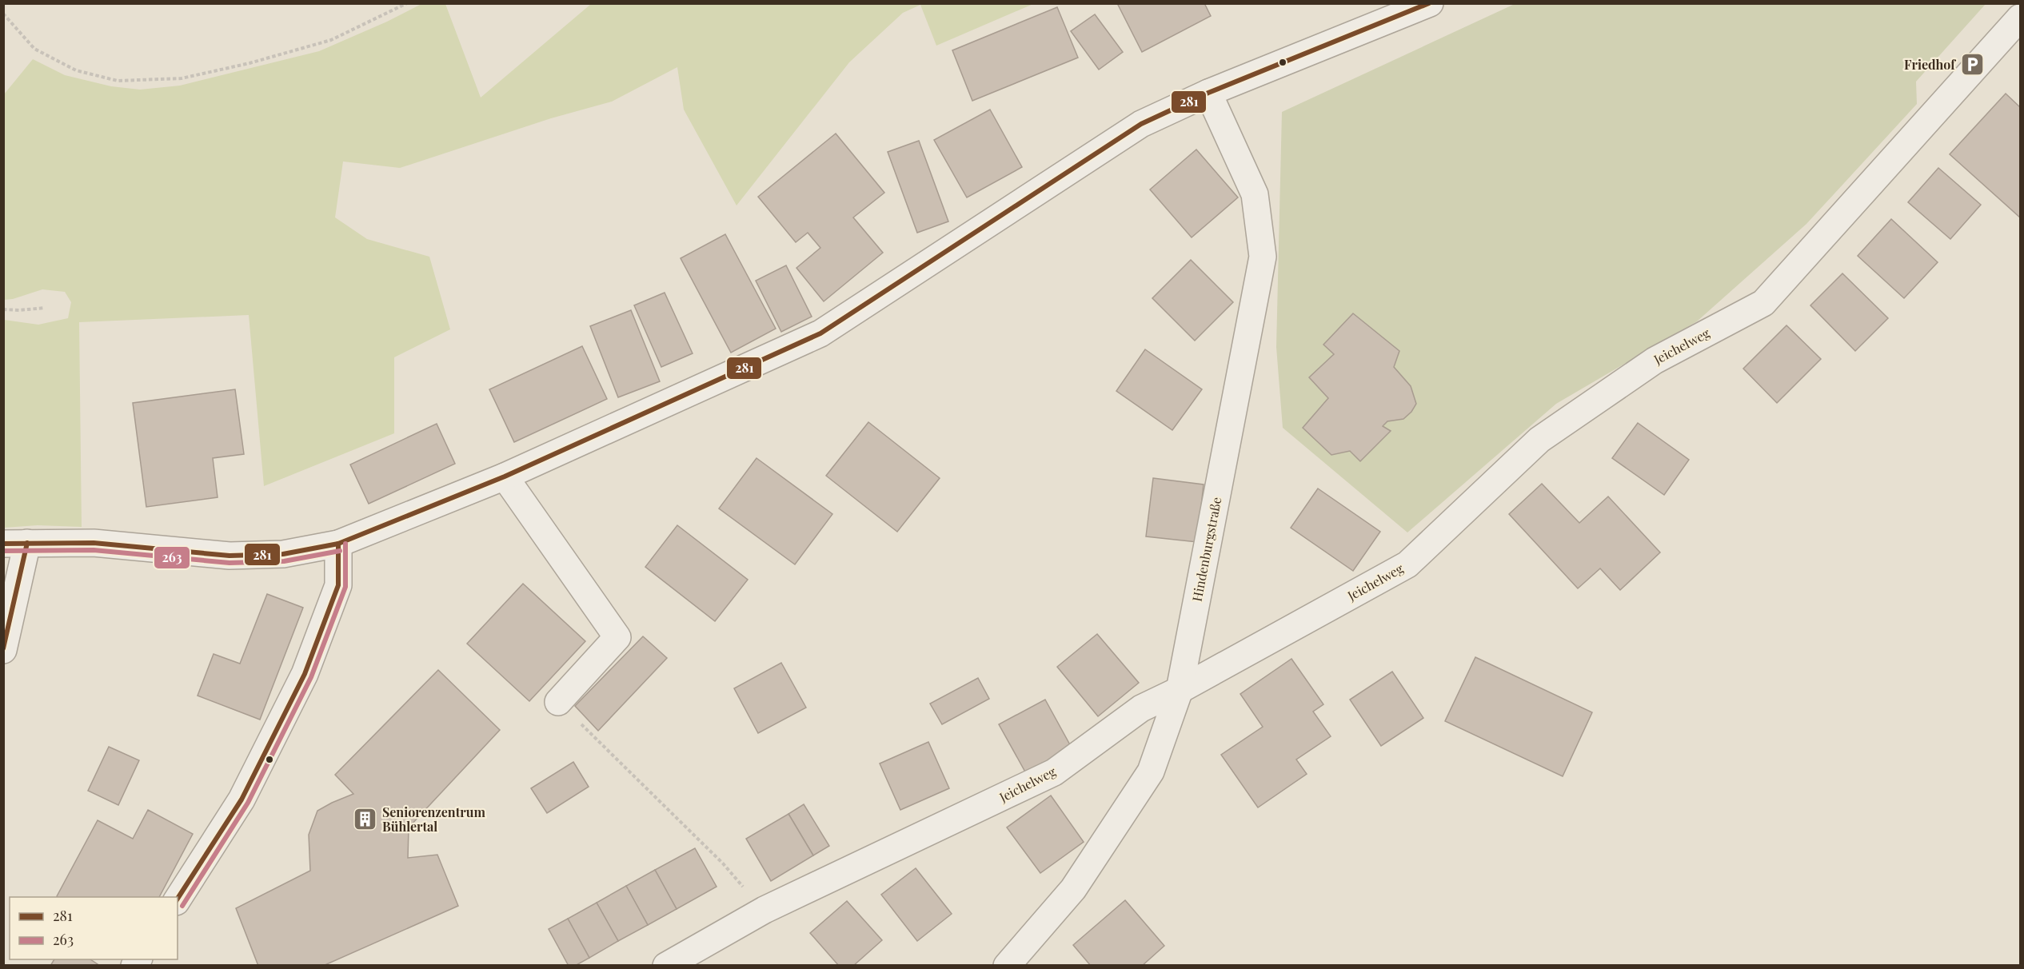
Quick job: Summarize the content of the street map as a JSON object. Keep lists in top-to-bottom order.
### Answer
{
  "streets": {
    "street": ["Jeichelweg", "Hindenburgstraße"]
  },
  "crossings": [
    ["Jeichelweg", "Hindenburgstraße"]
  ],
  "places": {
    "parking": ["Friedhof"],
    "building": ["Seniorenzentrum Bühlertal"]
  },
  "lines": ["transit line 281", "transit line 263"],
  "legend": ["281", "263"]
}
